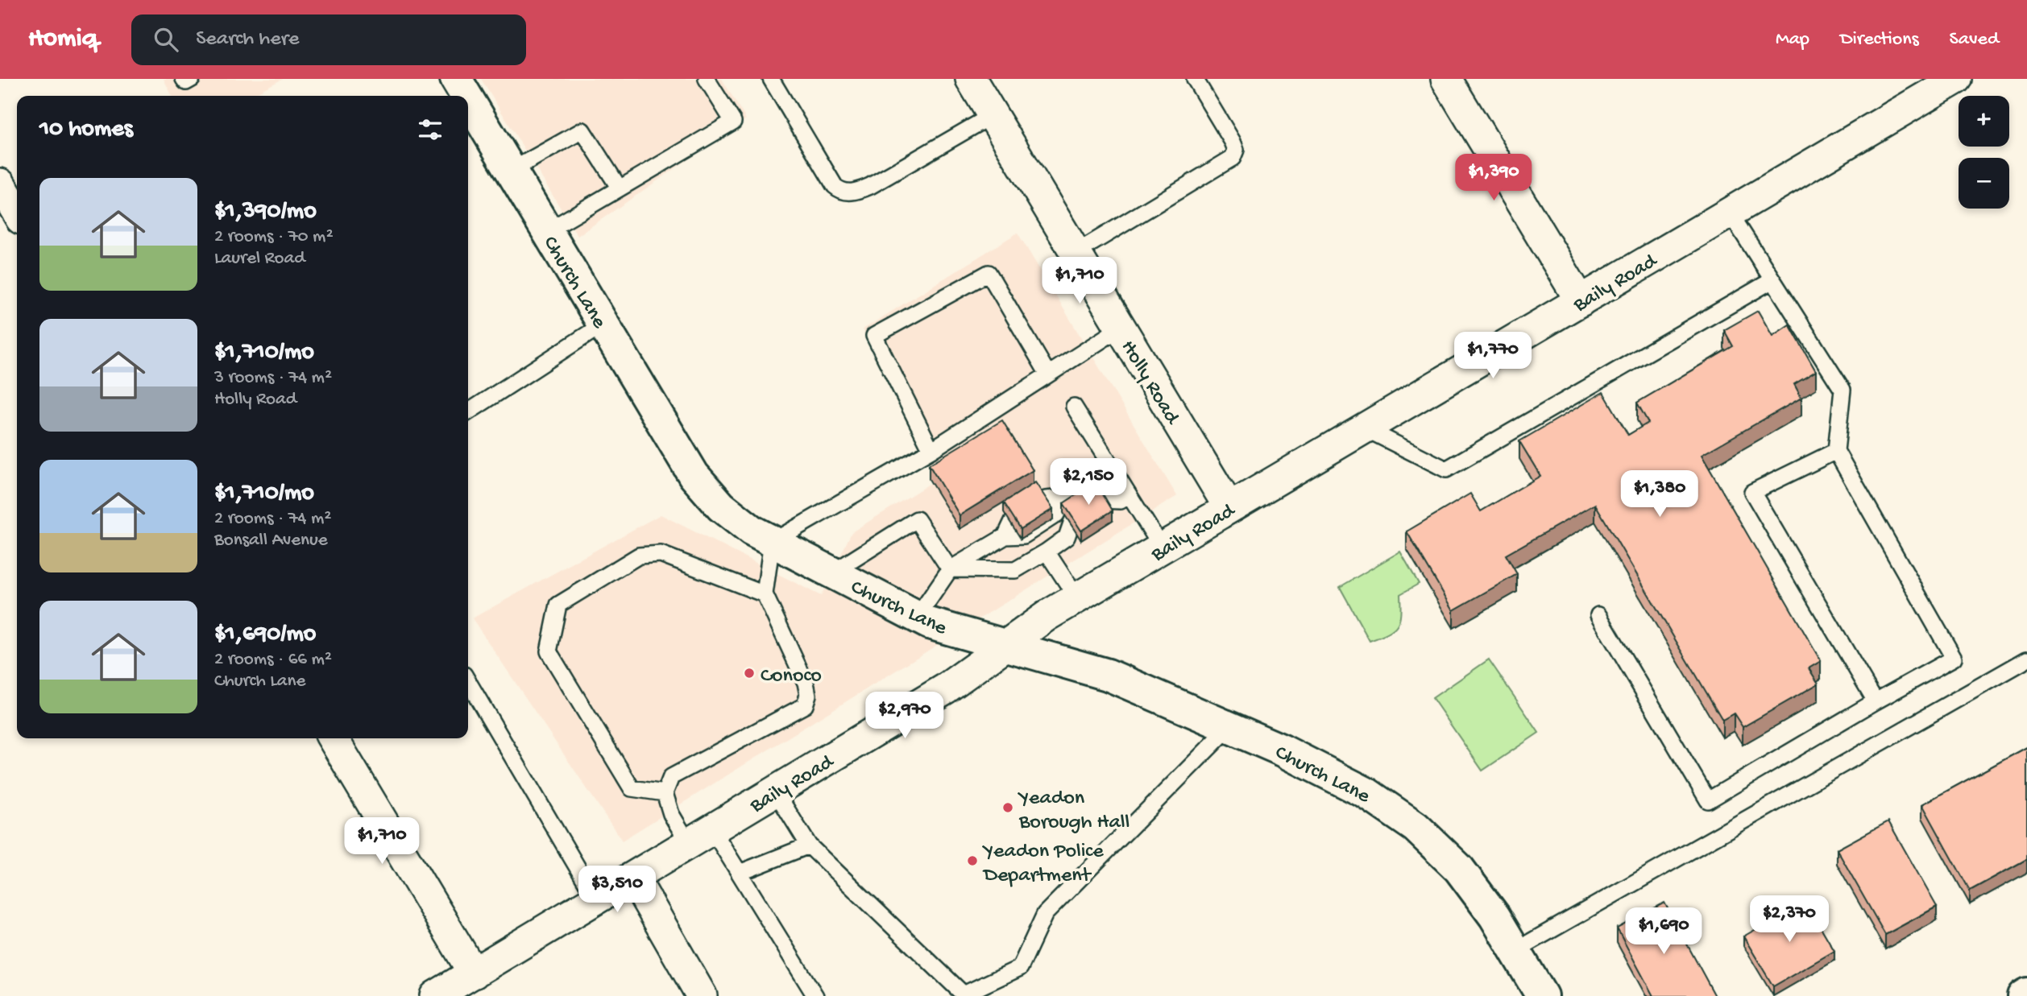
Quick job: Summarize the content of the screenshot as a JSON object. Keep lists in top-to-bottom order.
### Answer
{
  "streets": {
    "main road": ["Church Lane"],
    "street": ["Baily Road", "Holly Road"]
  },
  "crossings": [
    ["Church Lane", "Baily Road"],
    ["Baily Road", "Holly Road"]
  ],
  "places": ["Conoco", "Yeadon Borough Hall", "Yeadon Police Department"],
  "page": {
    "header": "Homiq",
    "search": "Search here",
    "nav": ["Map", "Directions", "Saved"],
    "map_buttons": ["+", "−"],
    "heading": "10 homes",
    "price": [
      "$1,390",
      "$1,710",
      "$1,770",
      "$2,150",
      "$1,380",
      "$2,970",
      "$1,710",
      "$3,510",
      "$2,370",
      "$1,690"
    ],
    "list": [
      {
        "name": "$1,390/mo",
        "note": "2 rooms · 70 m² · Laurel Road"
      },
      {
        "name": "$1,710/mo",
        "note": "3 rooms · 74 m² · Holly Road"
      },
      {
        "name": "$1,710/mo",
        "note": "2 rooms · 74 m² · Bonsall Avenue"
      },
      {
        "name": "$1,690/mo",
        "note": "2 rooms · 66 m² · Church Lane"
      }
    ]
  }
}
